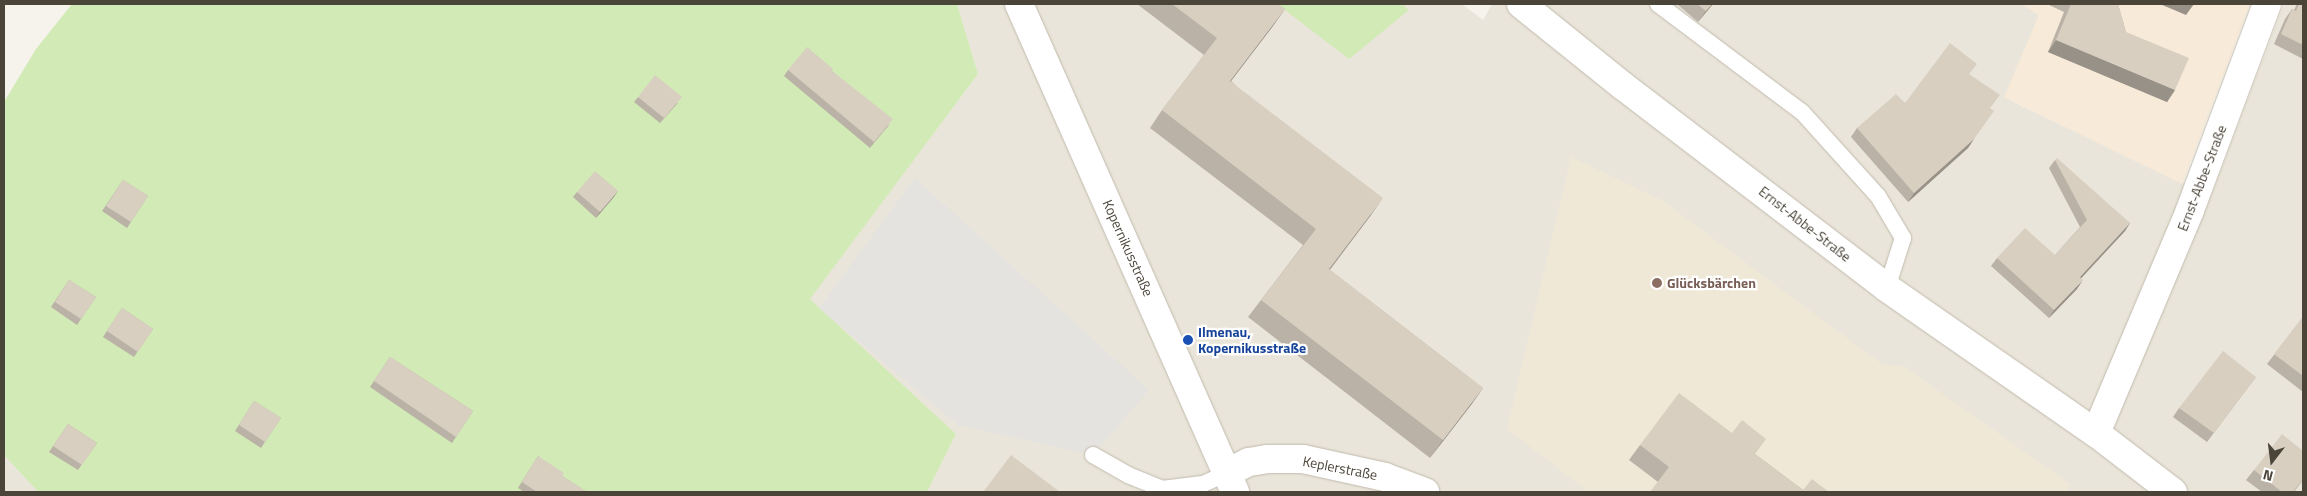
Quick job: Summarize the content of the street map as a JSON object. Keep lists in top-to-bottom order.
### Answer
{
  "streets": {
    "street": ["Ernst-Abbe-Straße", "Kopernikusstraße", "Keplerstraße"]
  },
  "crossings": [
    ["Kopernikusstraße", "Keplerstraße"]
  ],
  "places": ["Glücksbärchen", "Ilmenau, Kopernikusstraße"],
  "north": "bottom"
}
